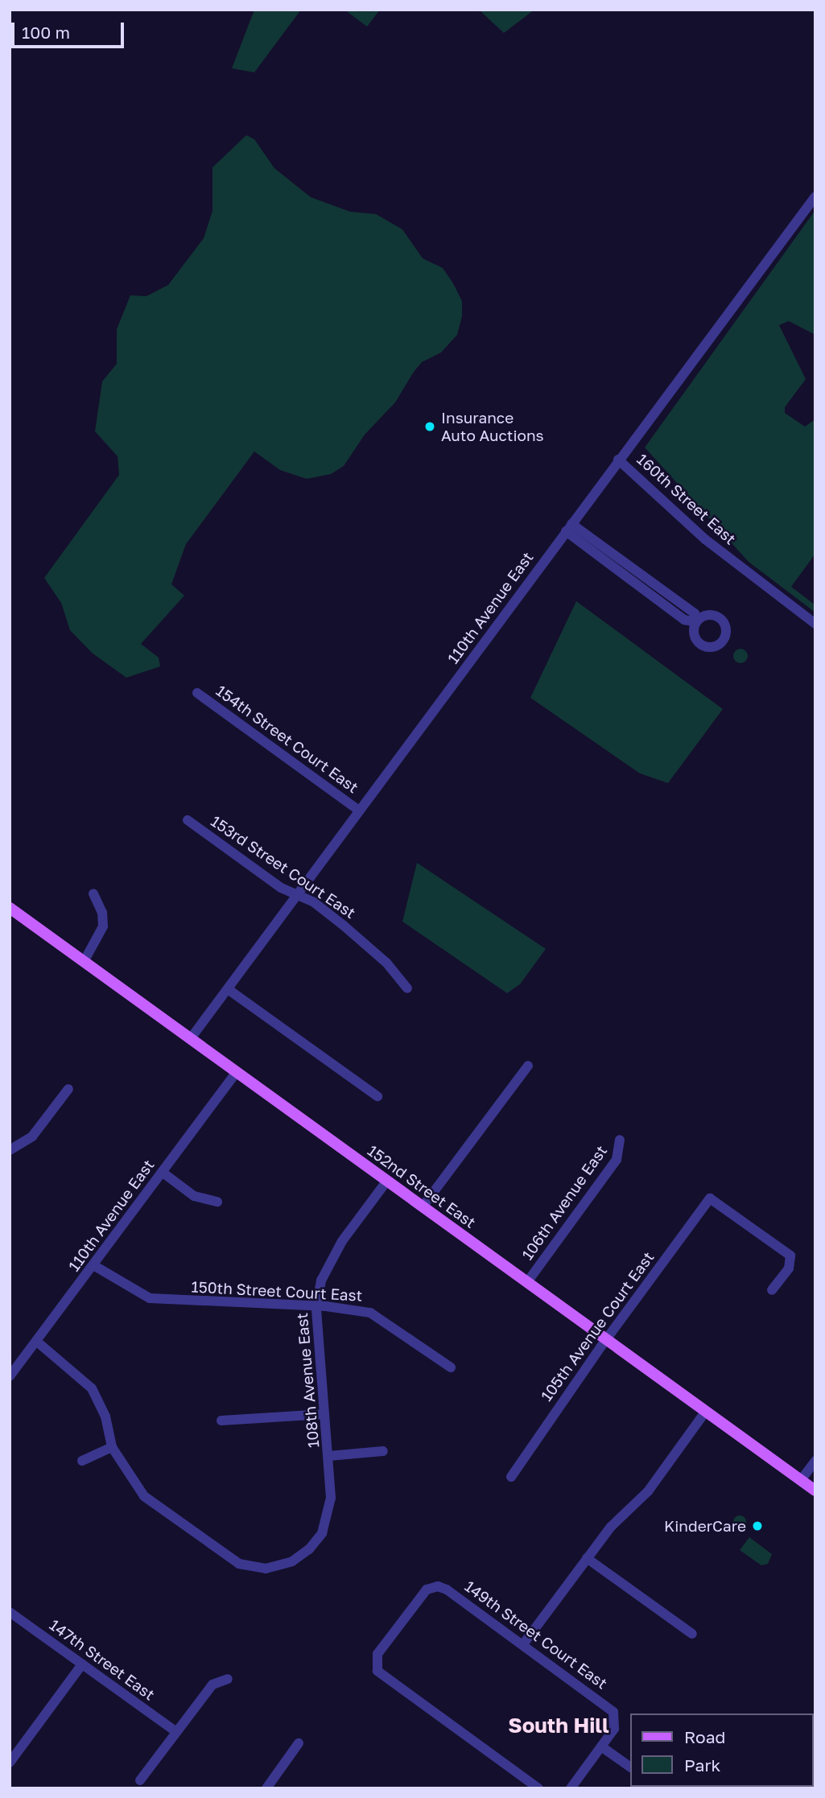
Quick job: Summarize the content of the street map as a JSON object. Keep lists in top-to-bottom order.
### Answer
{
  "streets": {
    "main road": ["152nd Street East"],
    "street": [
      "160th Street East",
      "110th Avenue East",
      "154th Street Court East",
      "153rd Street Court East",
      "106th Avenue East",
      "150th Street Court East",
      "105th Avenue Court East",
      "108th Avenue East",
      "149th Street Court East",
      "147th Street East"
    ]
  },
  "crossings": [
    ["160th Street East", "110th Avenue East"],
    ["110th Avenue East", "154th Street Court East"],
    ["110th Avenue East", "153rd Street Court East"],
    ["110th Avenue East", "152nd Street East"],
    ["110th Avenue East", "150th Street Court East"],
    ["152nd Street East", "106th Avenue East"],
    ["152nd Street East", "105th Avenue Court East"],
    ["152nd Street East", "108th Avenue East"],
    ["150th Street Court East", "108th Avenue East"]
  ],
  "districts": ["South Hill"],
  "places": ["Insurance Auto Auctions", "KinderCare"],
  "legend": ["Road", "Park"],
  "scale_bar": "100 m"
}
